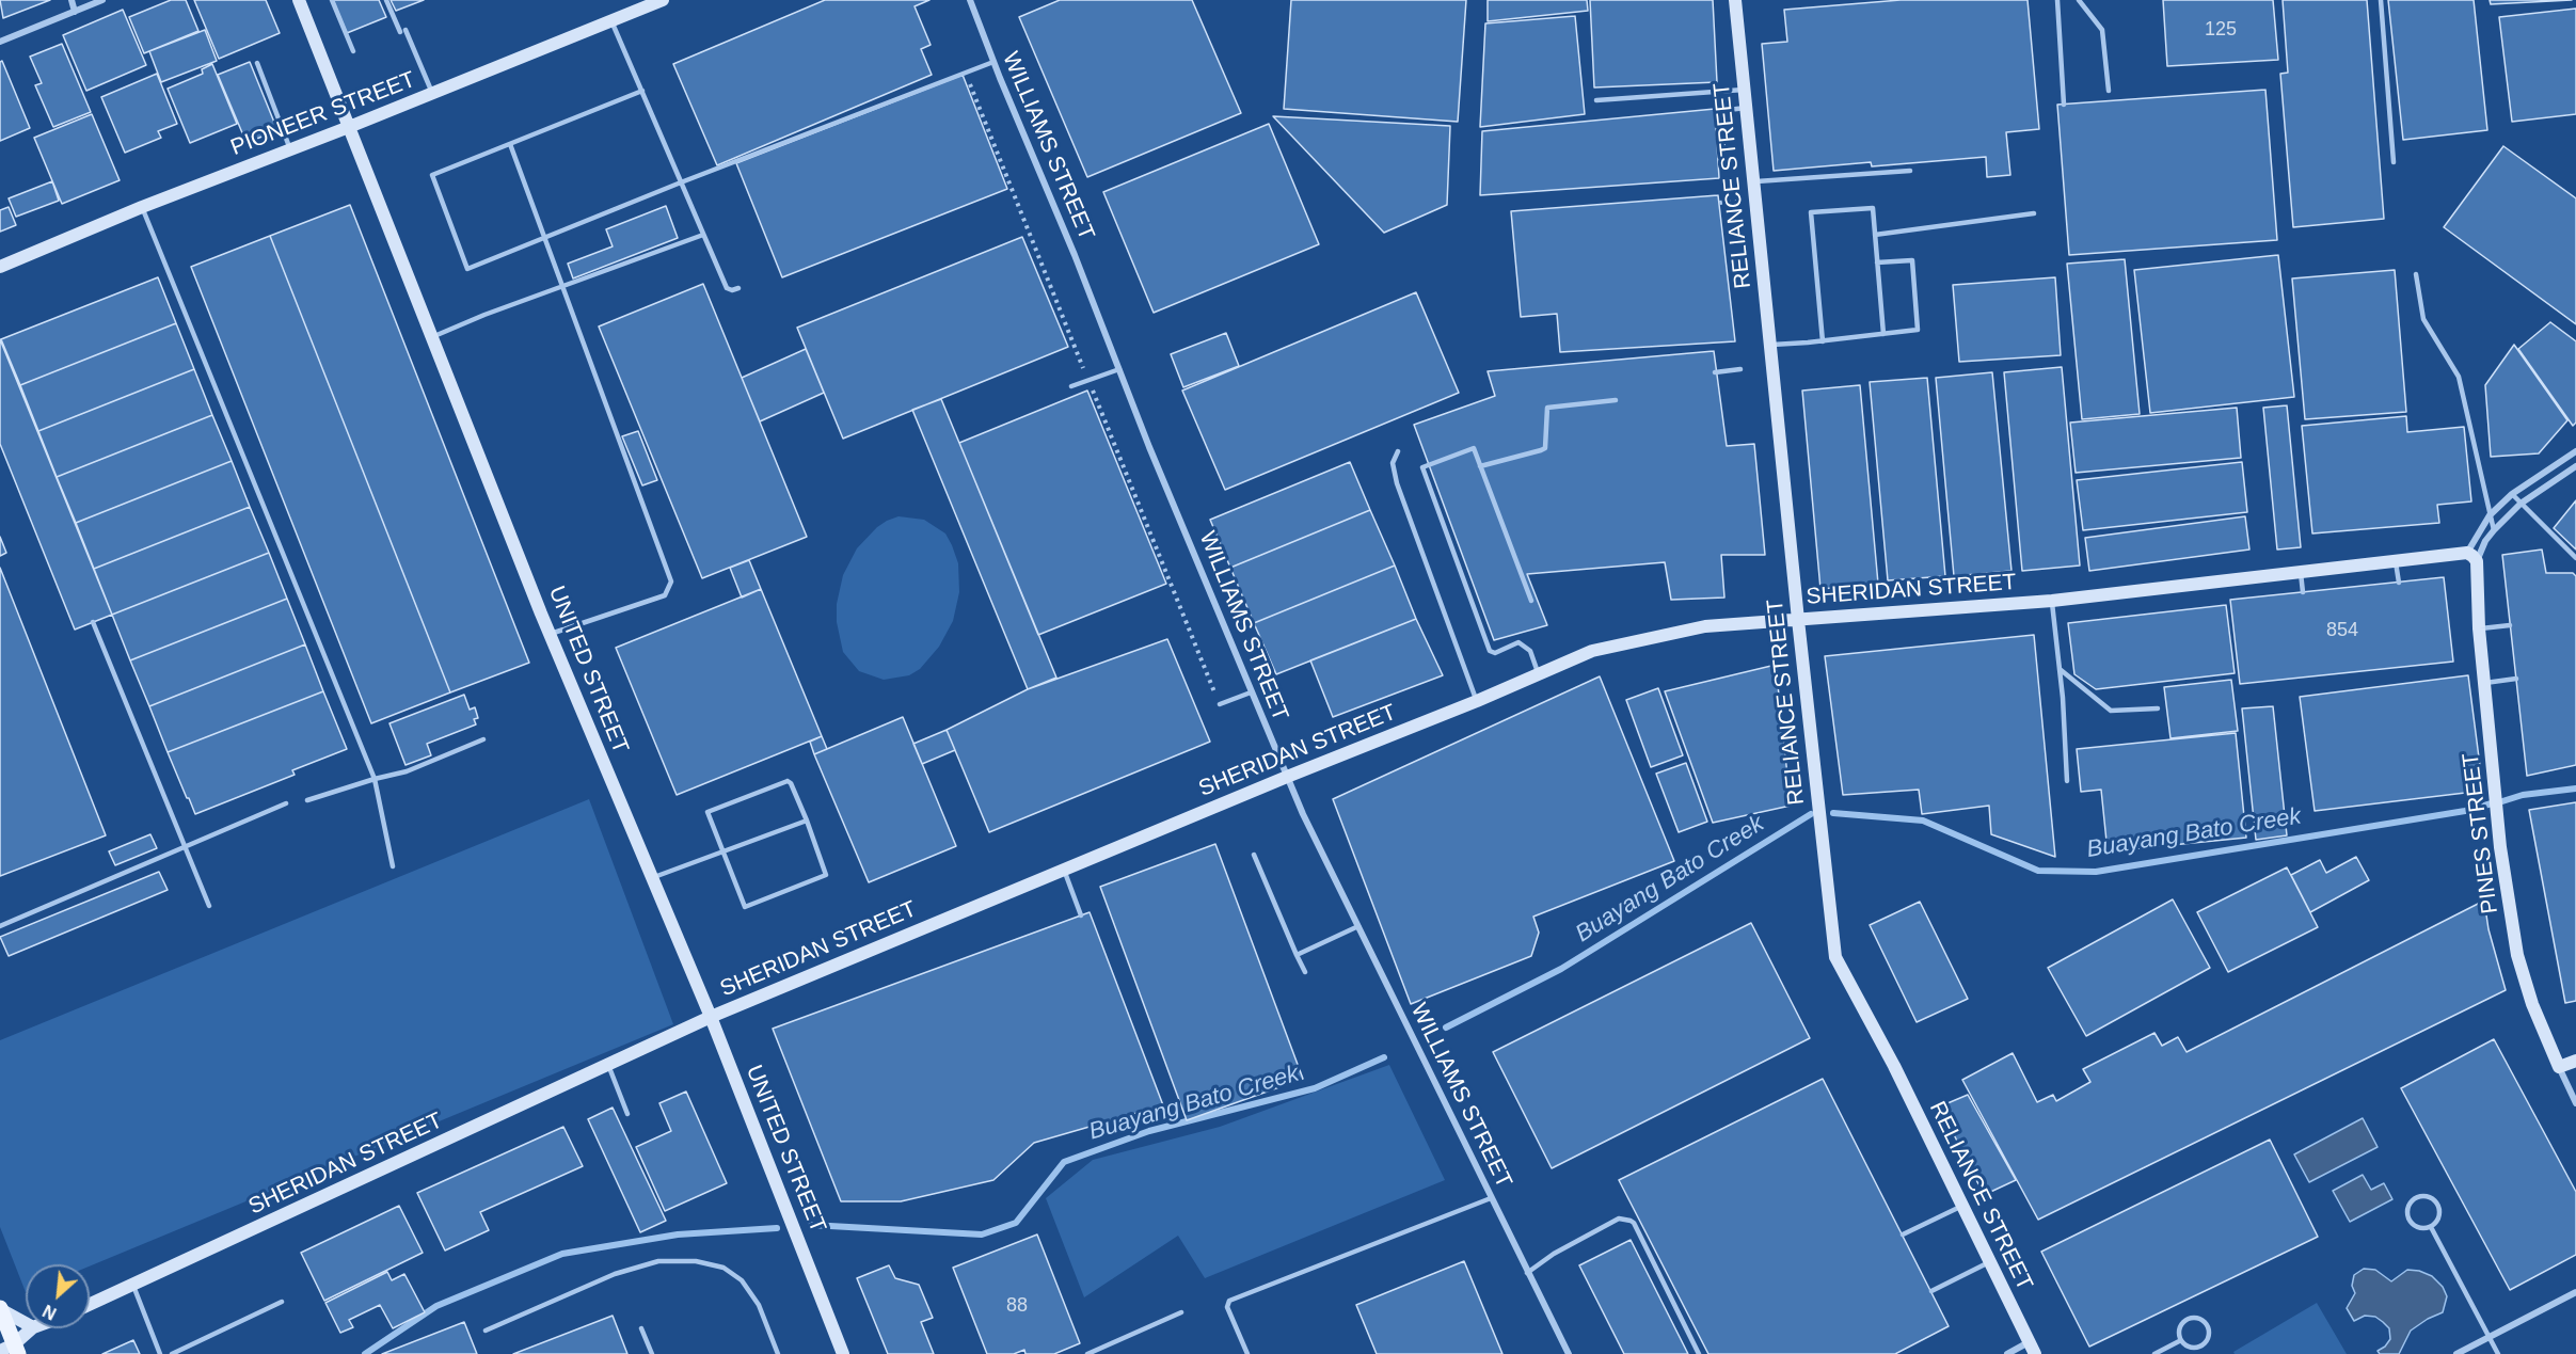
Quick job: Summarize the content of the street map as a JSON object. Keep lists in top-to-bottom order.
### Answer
{
  "streets": {
    "street": [
      "PIONEER STREET",
      "WILLIAMS STREET",
      "RELIANCE STREET",
      "SHERIDAN STREET",
      "UNITED STREET",
      "PINES STREET"
    ]
  },
  "crossings": [
    ["PIONEER STREET", "UNITED STREET"],
    ["WILLIAMS STREET", "SHERIDAN STREET"],
    ["RELIANCE STREET", "SHERIDAN STREET"],
    ["SHERIDAN STREET", "UNITED STREET"],
    ["SHERIDAN STREET", "PINES STREET"]
  ],
  "water": ["Buayang Bato Creek"],
  "house_numbers": ["125", "854", "88"],
  "north": "bottom left"
}
